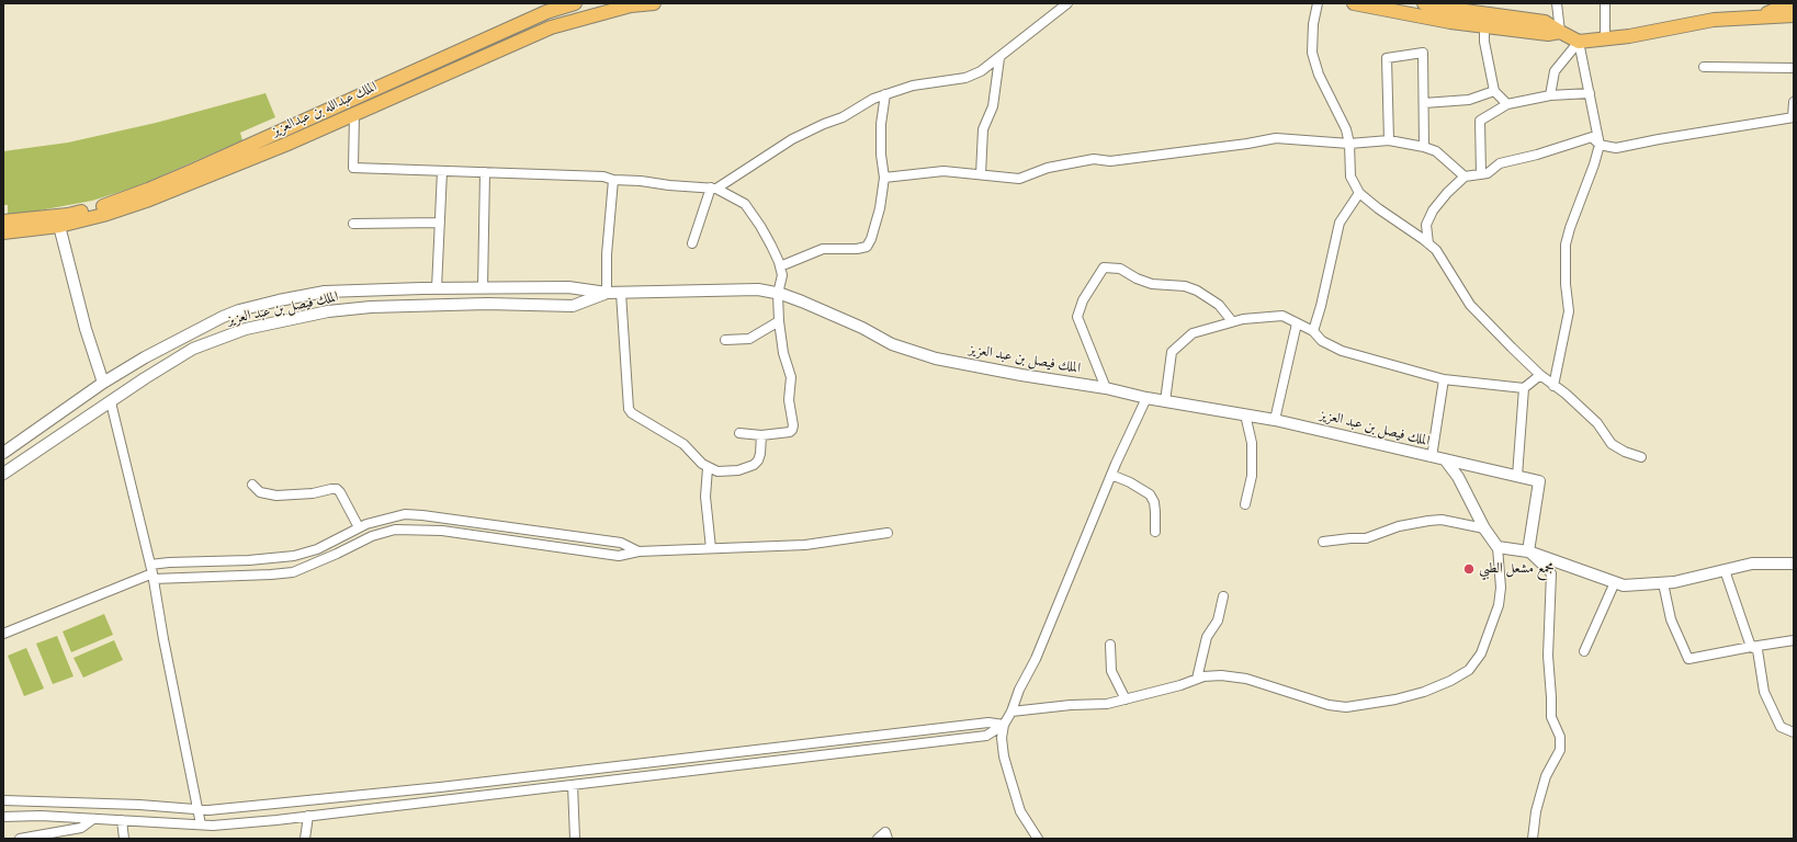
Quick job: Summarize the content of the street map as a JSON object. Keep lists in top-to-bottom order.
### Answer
{
  "streets": {
    "main road": ["الملك عبدالله بن عبدالعزيز"],
    "street": ["الملك فيصل بن عبد العزيز"]
  },
  "places": ["مجمع مشعل الطبي"]
}
